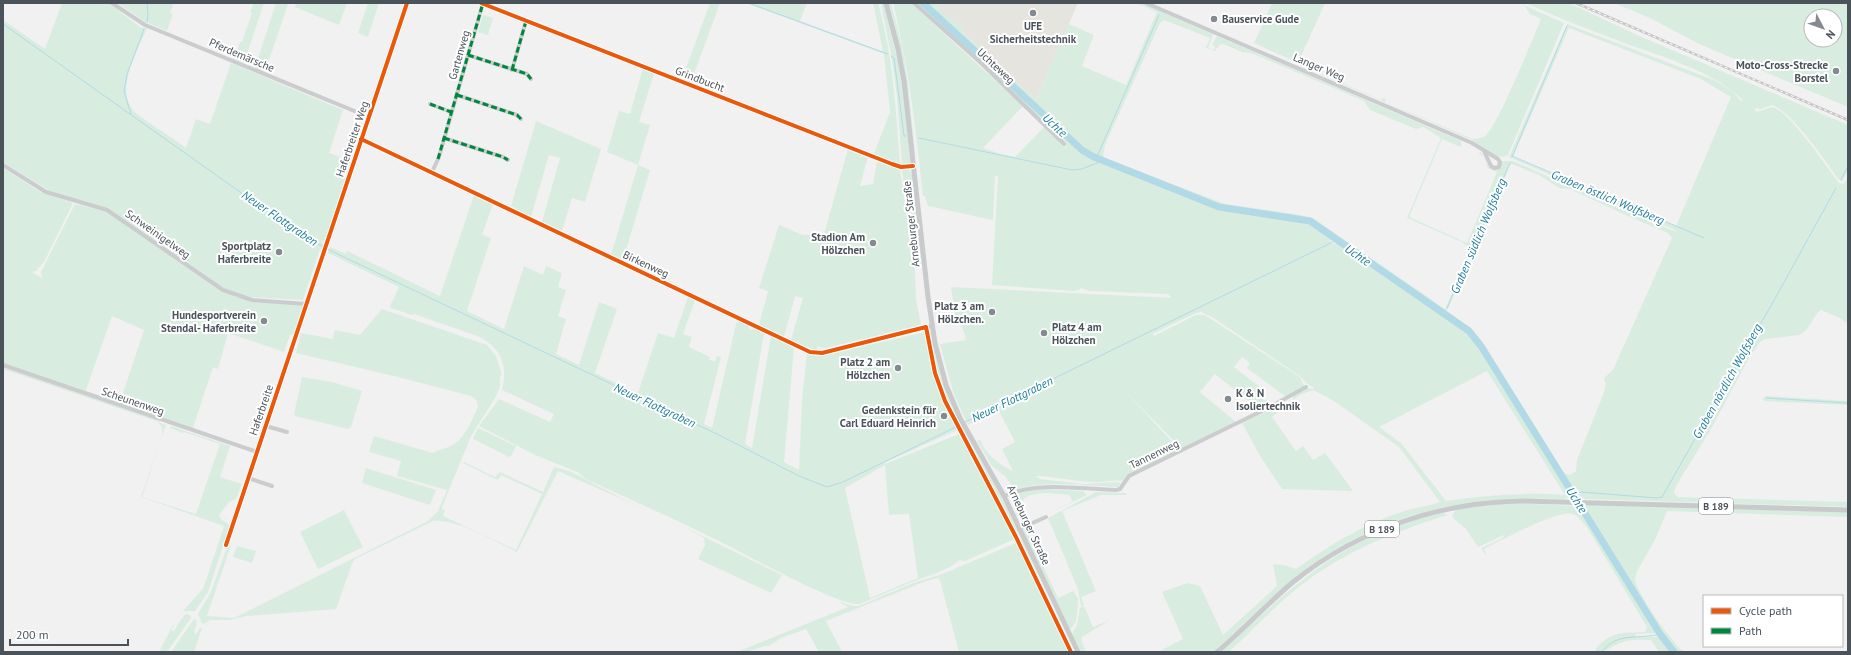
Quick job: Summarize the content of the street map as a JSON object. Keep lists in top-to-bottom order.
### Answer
{
  "streets": {
    "main road": ["Arneburger Straße", "B 189"],
    "street": [
      "Pferdemärsche",
      "Gartenweg",
      "Uchteweg",
      "Langer Weg",
      "Grindbucht",
      "Haferbreiter Weg",
      "Schweinigelweg",
      "Birkenweg",
      "Scheunenweg",
      "Haferbreite",
      "Tannenweg"
    ]
  },
  "crossings": [
    ["Pferdemärsche", "Haferbreiter Weg"],
    ["Gartenweg", "Grindbucht"],
    ["Gartenweg", "Birkenweg"],
    ["Grindbucht", "Arneburger Straße"],
    ["Haferbreiter Weg", "Birkenweg"],
    ["Haferbreiter Weg", "Haferbreite"],
    ["Arneburger Straße", "Birkenweg"],
    ["Arneburger Straße", "Tannenweg"],
    ["Schweinigelweg", "Haferbreite"],
    ["Scheunenweg", "Haferbreite"]
  ],
  "water": [
    "Uchte",
    "Graben östlich Wolfsberg",
    "Neuer Flottgraben",
    "Graben südlich Wolfsberg",
    "Graben nördlich Wolfsberg"
  ],
  "places": [
    "UFE Sicherheitstechnik",
    "Bauservice Gude",
    "Moto-Cross-Strecke Borstel",
    "Stadion Am Hölzchen",
    "Sportplatz Haferbreite",
    "Platz 3 am Hölzchen.",
    "Hundesportverein Stendal- Haferbreite",
    "Platz 4 am Hölzchen",
    "Platz 2 am Hölzchen",
    "K & N Isoliertechnik",
    "Gedenkstein für Carl Eduard Heinrich"
  ],
  "legend": ["Cycle path", "Path"],
  "scale_bar": "200 m",
  "north": "bottom right"
}
